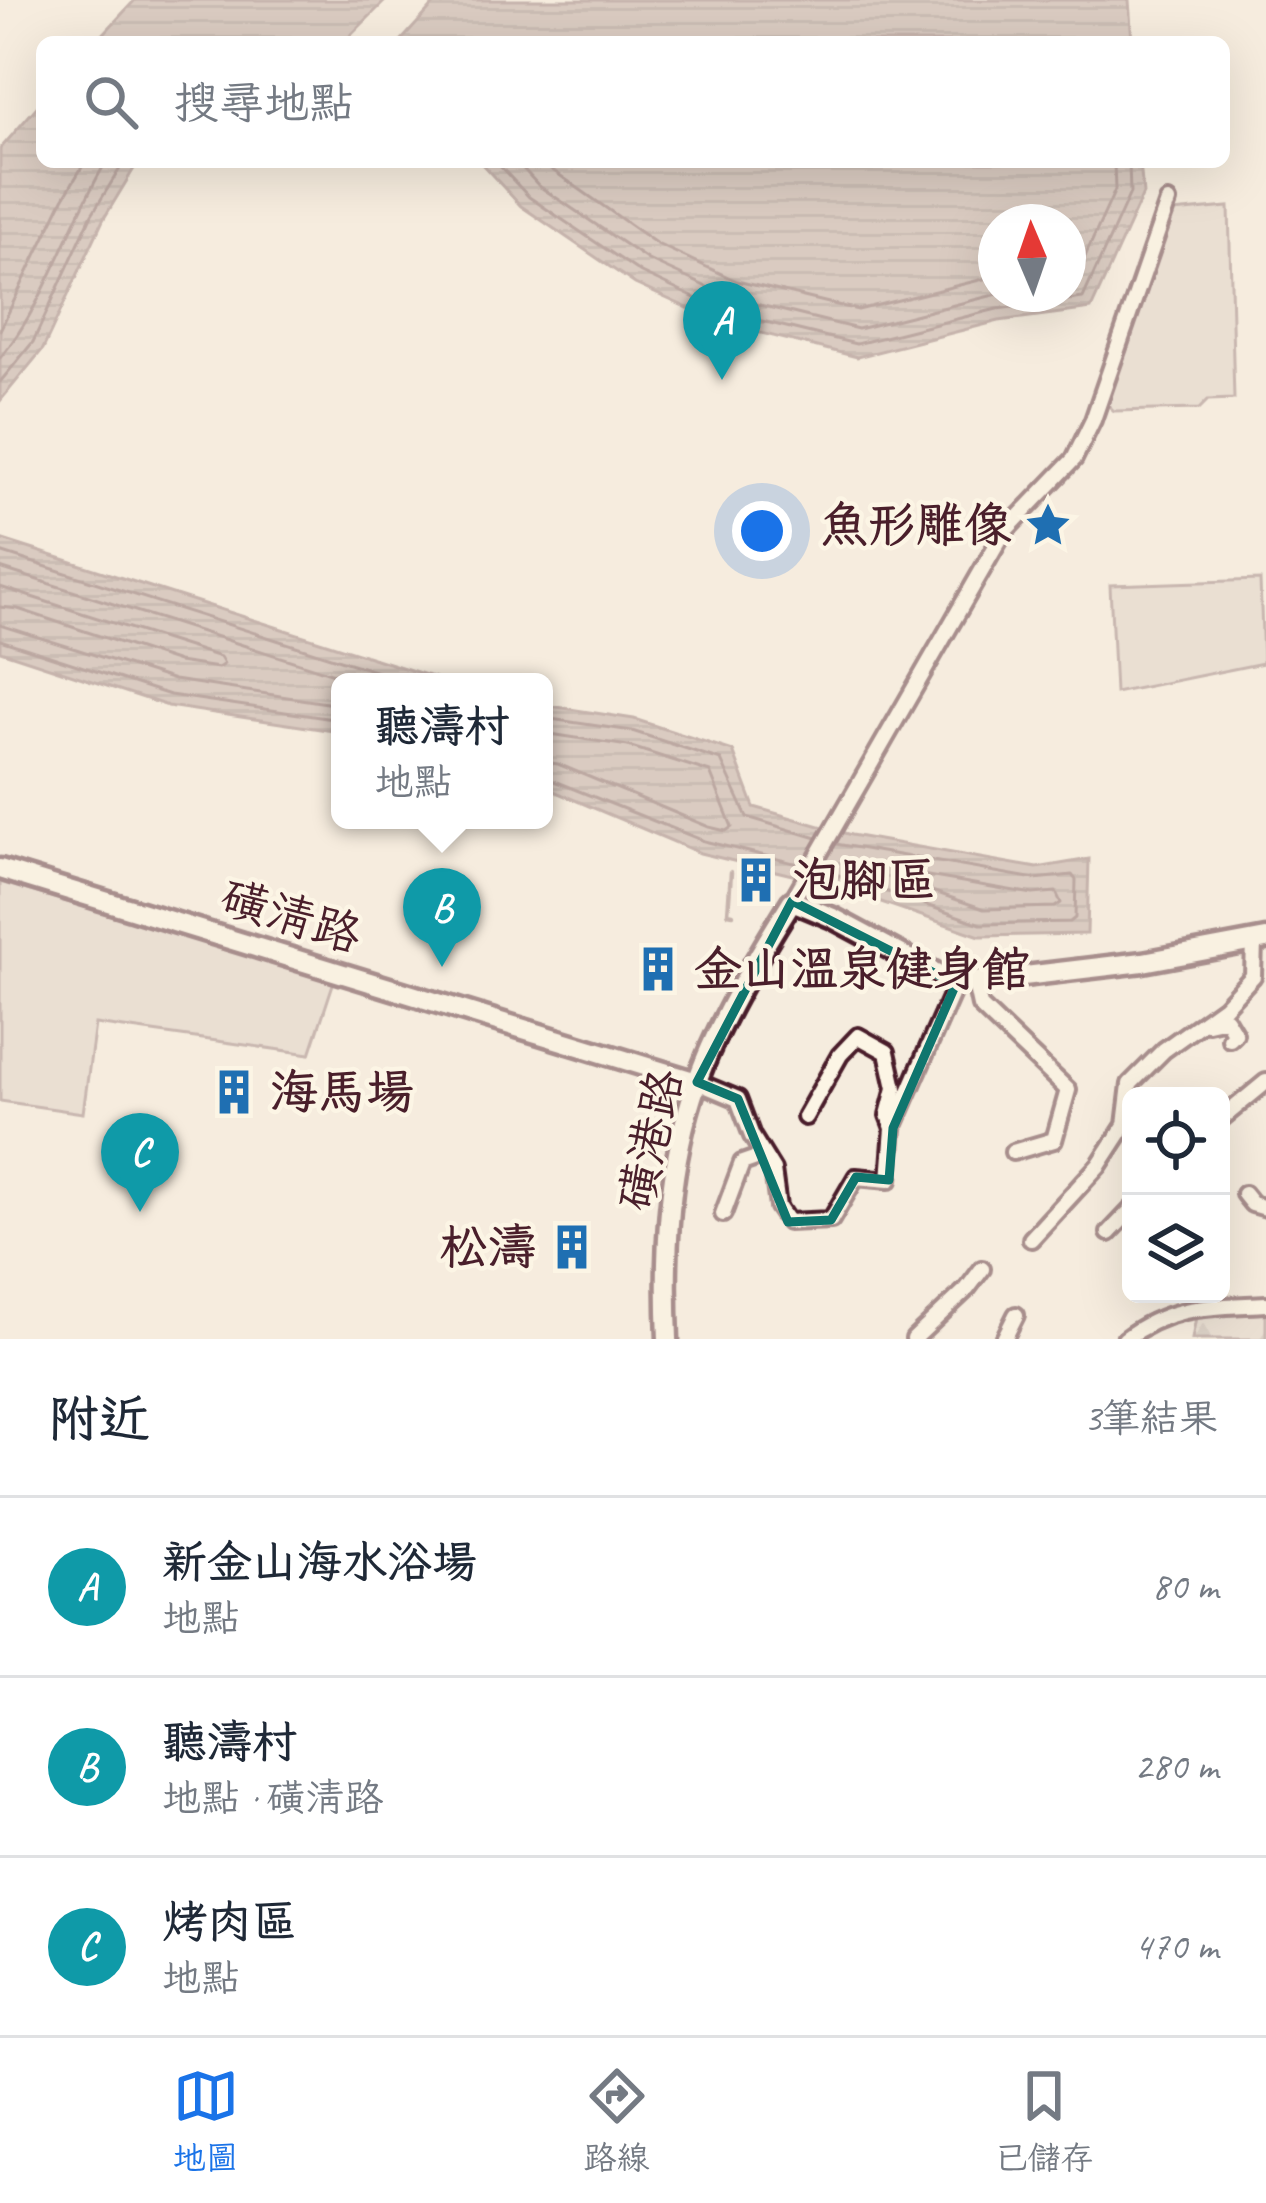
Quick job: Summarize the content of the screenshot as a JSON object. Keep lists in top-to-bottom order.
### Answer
{
  "streets": {
    "street": ["磺清路", "磺港路"]
  },
  "crossings": [
    ["磺清路", "磺港路"]
  ],
  "places": {
    "place": ["魚形雕像"],
    "building": [
      "泡腳區",
      "金山溫泉健身館",
      "海馬場",
      "松濤"
    ]
  },
  "north": "top",
  "page": {
    "search": "搜尋地點",
    "pins": ["A", "B", "C"],
    "popup": ["聽濤村", "地點"],
    "heading": ["附近", "3筆結果"],
    "list": [
      {
        "mark": "A",
        "name": "新金山海水浴場",
        "note": "地點",
        "value": "80 m"
      },
      {
        "mark": "B",
        "name": "聽濤村",
        "note": "地點 · 磺清路",
        "value": "280 m"
      },
      {
        "mark": "C",
        "name": "烤肉區",
        "note": "地點",
        "value": "470 m"
      }
    ],
    "nav": ["地圖", "路線", "已儲存"]
  }
}
